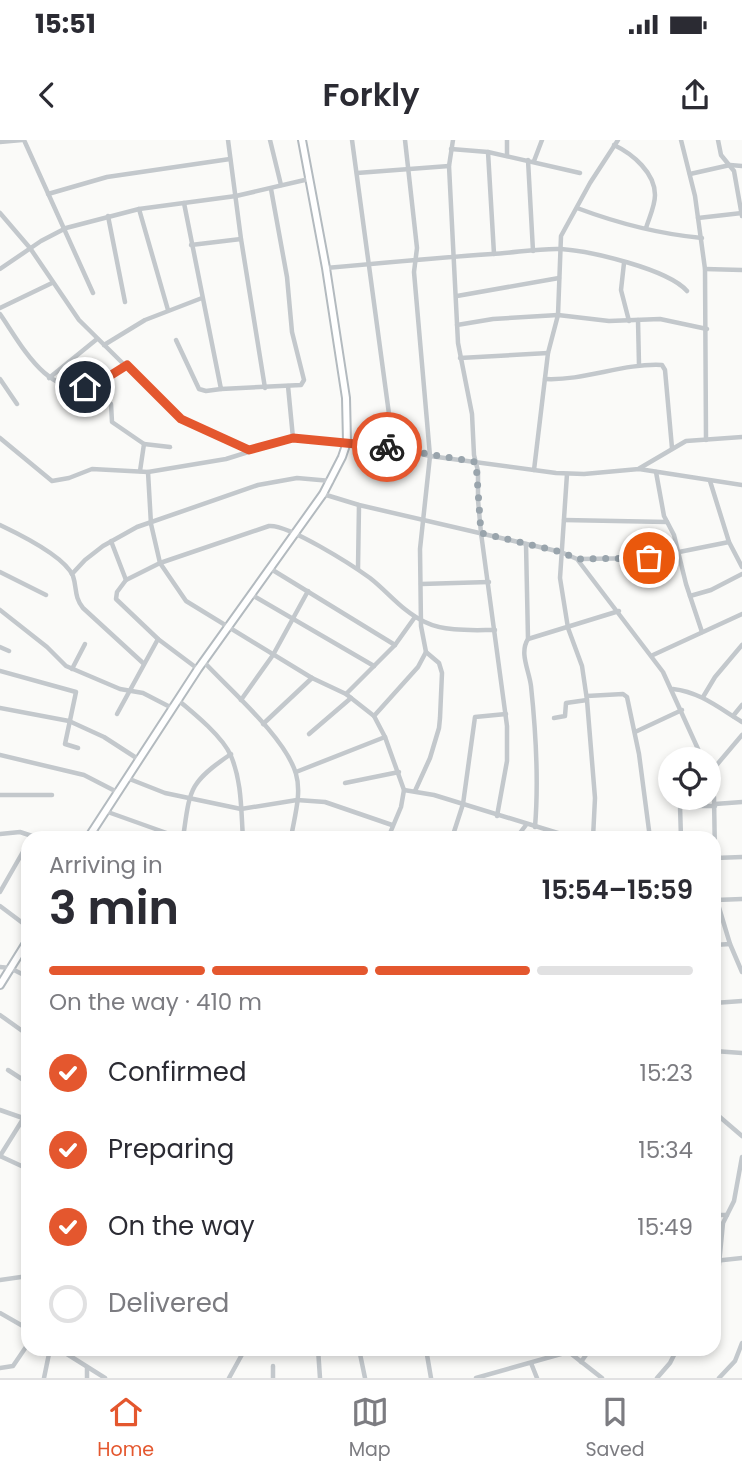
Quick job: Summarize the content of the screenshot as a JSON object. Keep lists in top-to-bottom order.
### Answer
{
  "page": {
    "status": "15:51",
    "header": "Forkly",
    "heading": ["3 min", "Arriving in", "15:54–15:59"],
    "bar": "On the way · 410 m",
    "list": [
      ["Confirmed", "15:23"],
      ["Preparing", "15:34"],
      ["On the way", "15:49"],
      "Delivered"
    ],
    "tabs": ["Home", "Map", "Saved"]
  }
}
